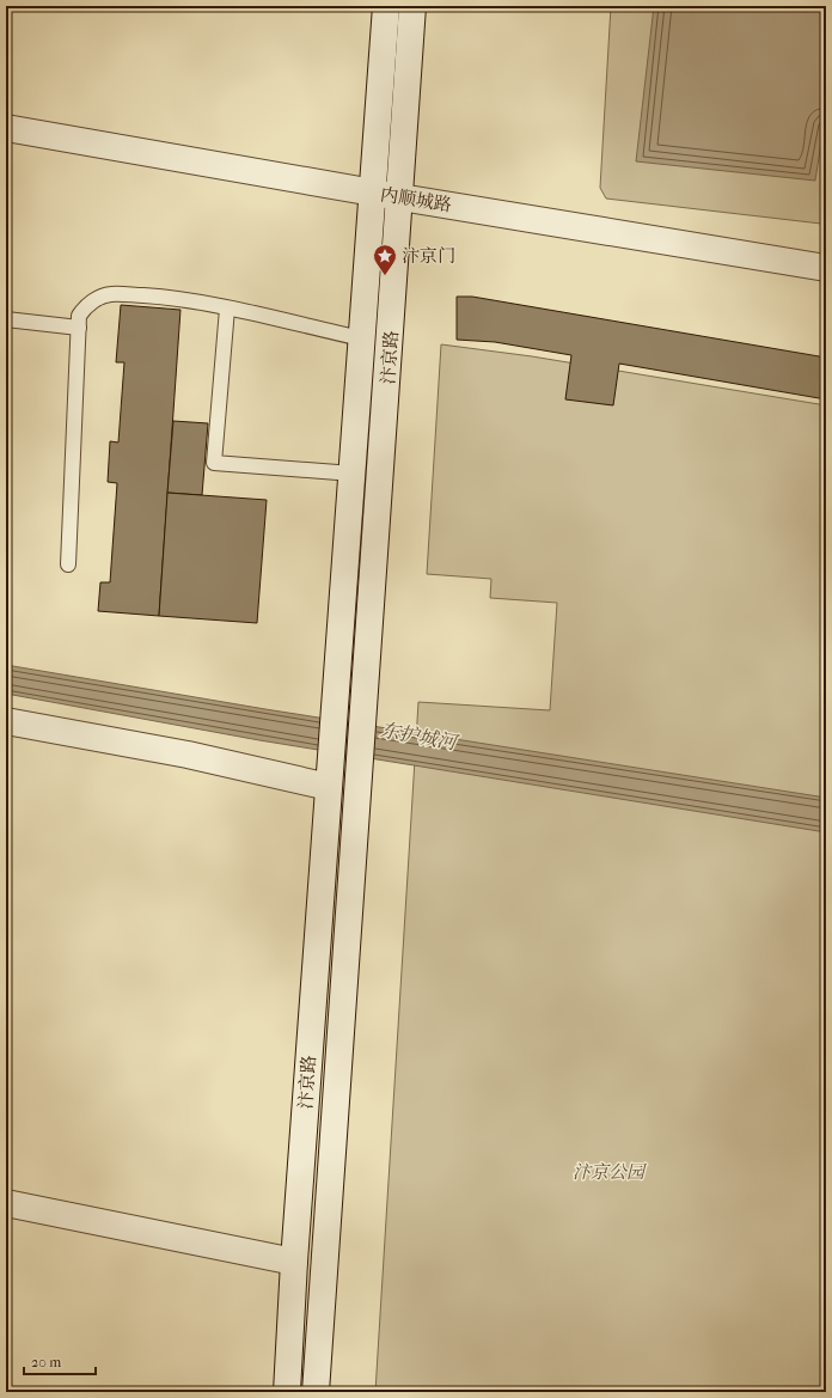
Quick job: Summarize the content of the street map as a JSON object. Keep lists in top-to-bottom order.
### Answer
{
  "streets": {
    "main road": ["内顺城路", "汴京路"]
  },
  "crossings": [
    ["内顺城路", "汴京路"]
  ],
  "water": ["东护城河"],
  "parks": ["汴京公园"],
  "places": {
    "place": ["汴京门"]
  },
  "scale_bar": "20 m"
}
